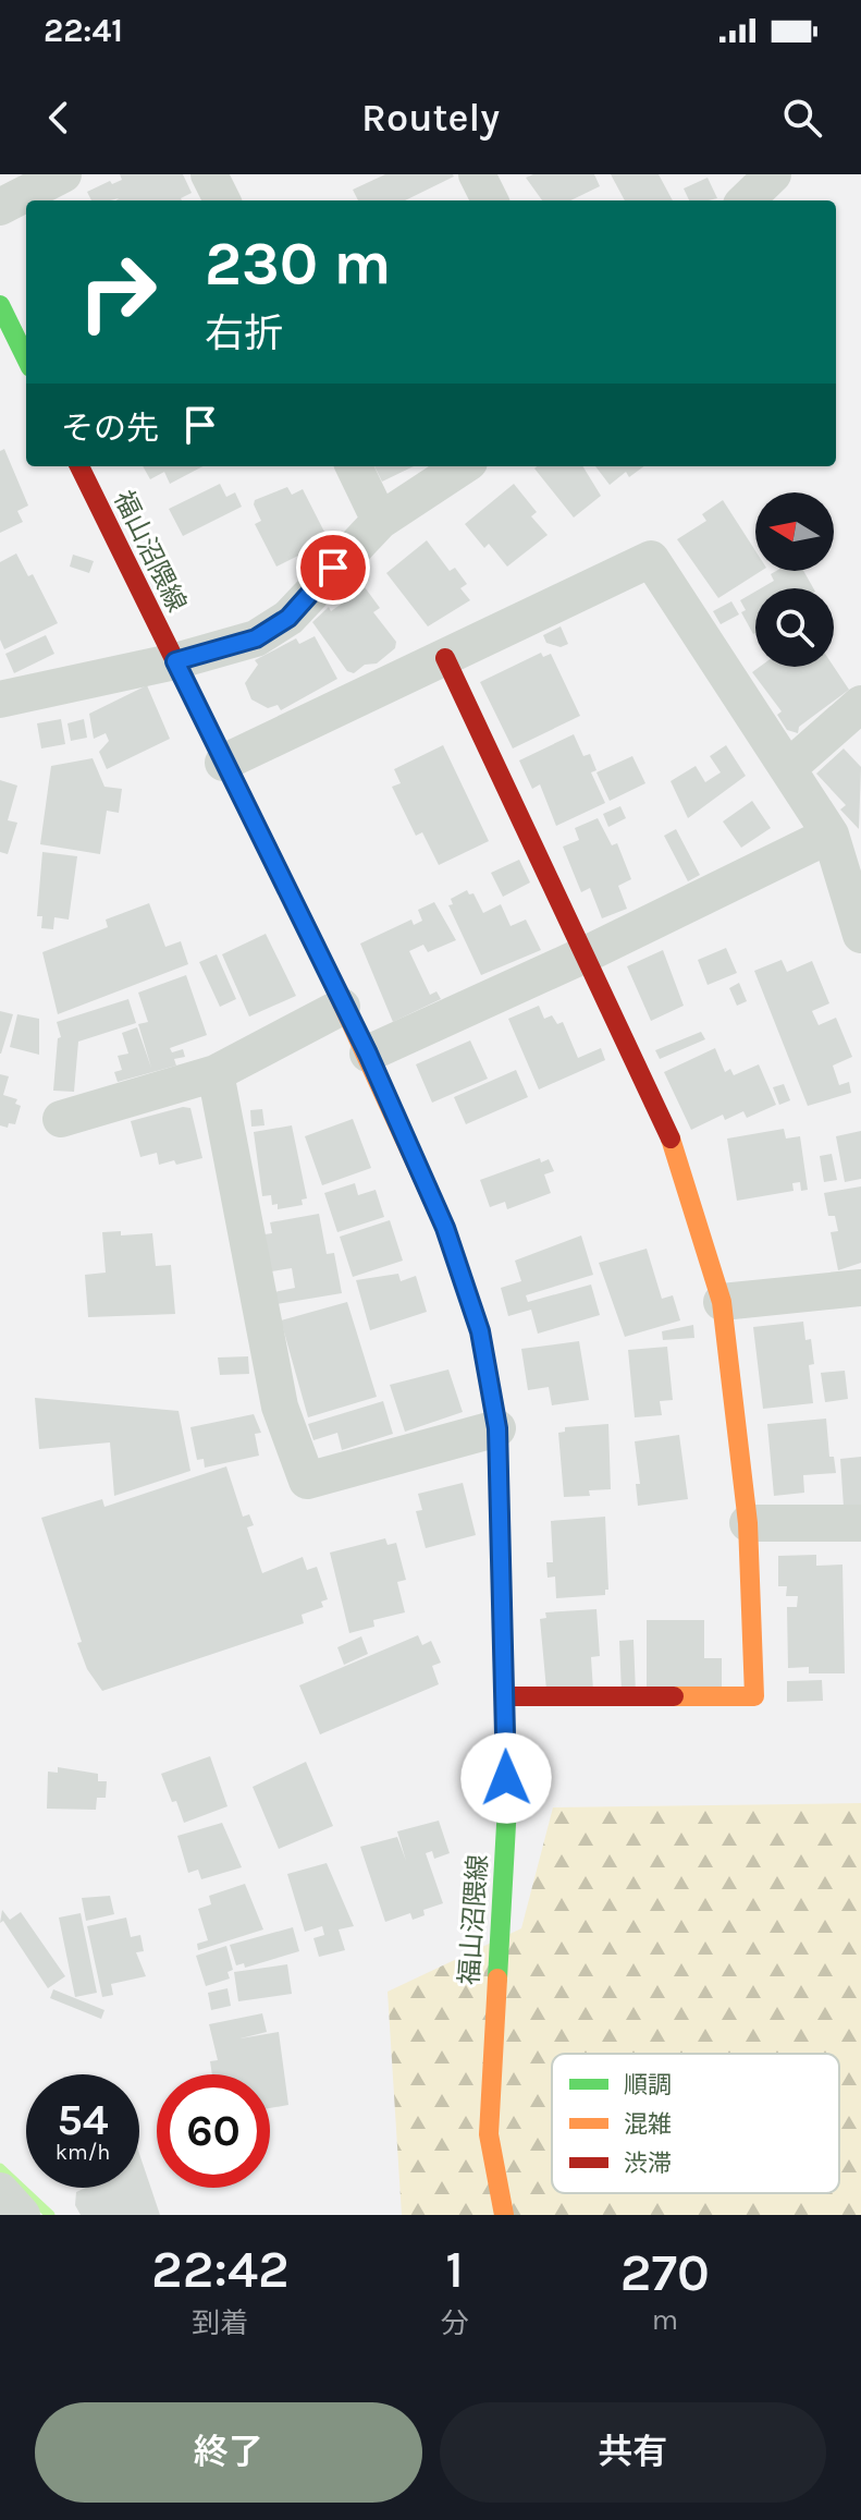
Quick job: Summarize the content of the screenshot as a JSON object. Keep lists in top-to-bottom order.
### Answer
{
  "streets": {
    "main road": ["福山沼隈線"]
  },
  "legend": ["順調", "混雑", "渋滞"],
  "north": "left",
  "page": {
    "status": "22:41",
    "header": "Routely",
    "turn": ["230 m", "右折"],
    "then": "その先",
    "speed": "54 km/h",
    "limit": "60",
    "eta": [
      "22:42",
      "到着",
      "1",
      "分",
      "270",
      "m"
    ],
    "buttons": ["終了", "共有"]
  }
}
